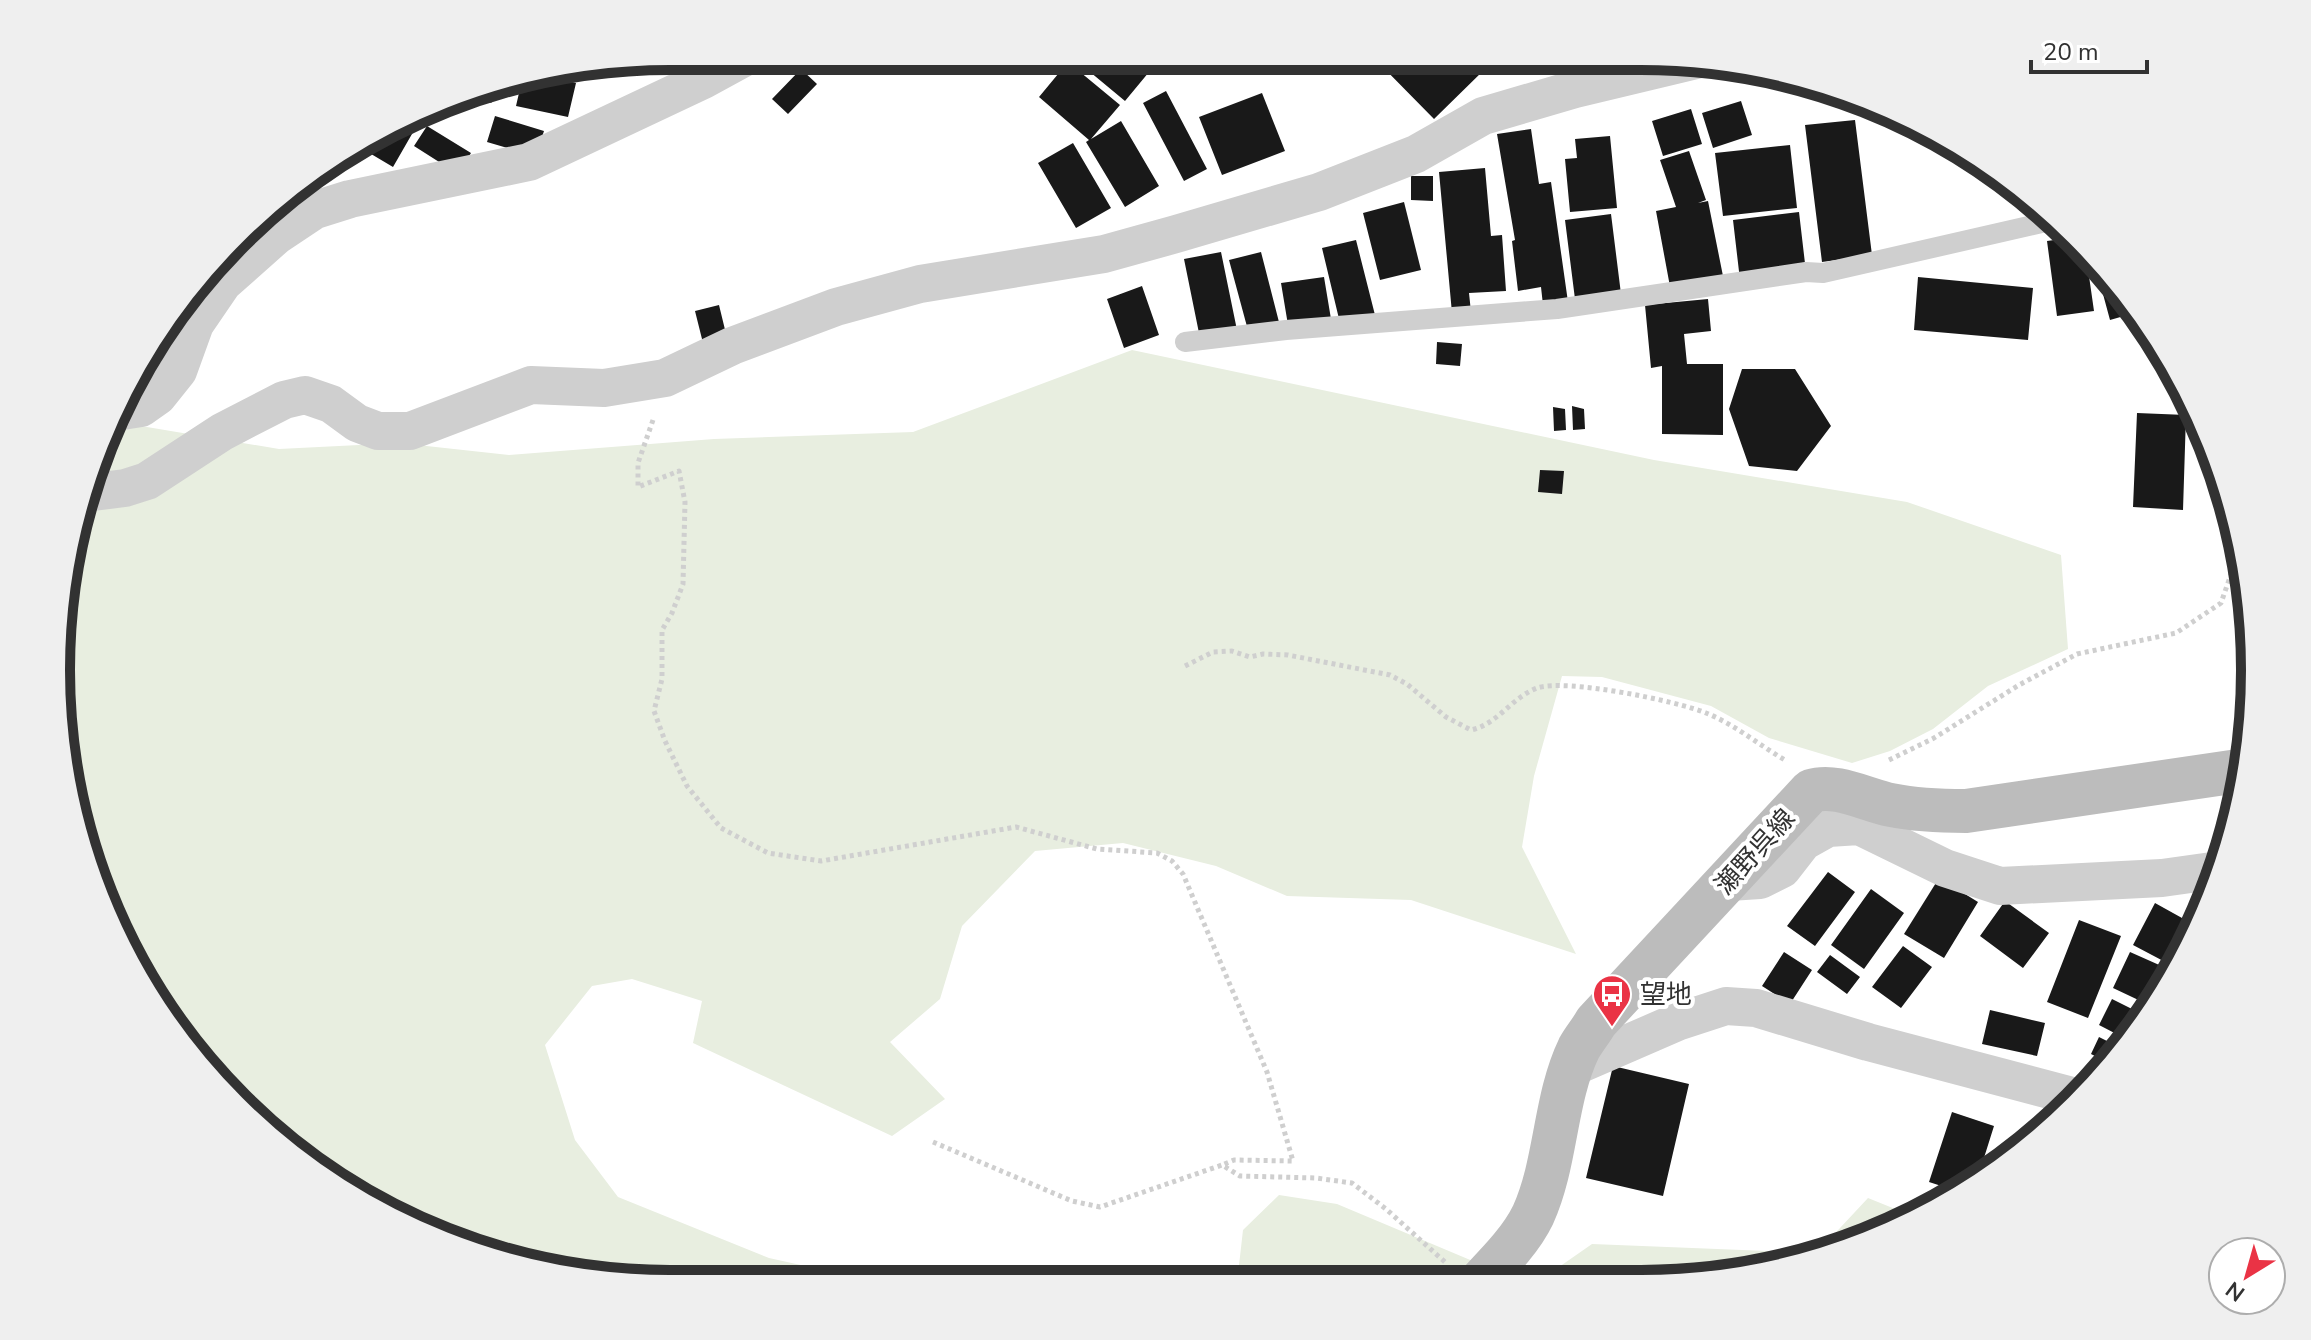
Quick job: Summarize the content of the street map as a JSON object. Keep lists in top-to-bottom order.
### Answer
{
  "streets": {
    "main road": ["瀬野呉線"]
  },
  "places": {
    "bus stop": ["望地"]
  },
  "scale_bar": "20 m",
  "north": "bottom left"
}
